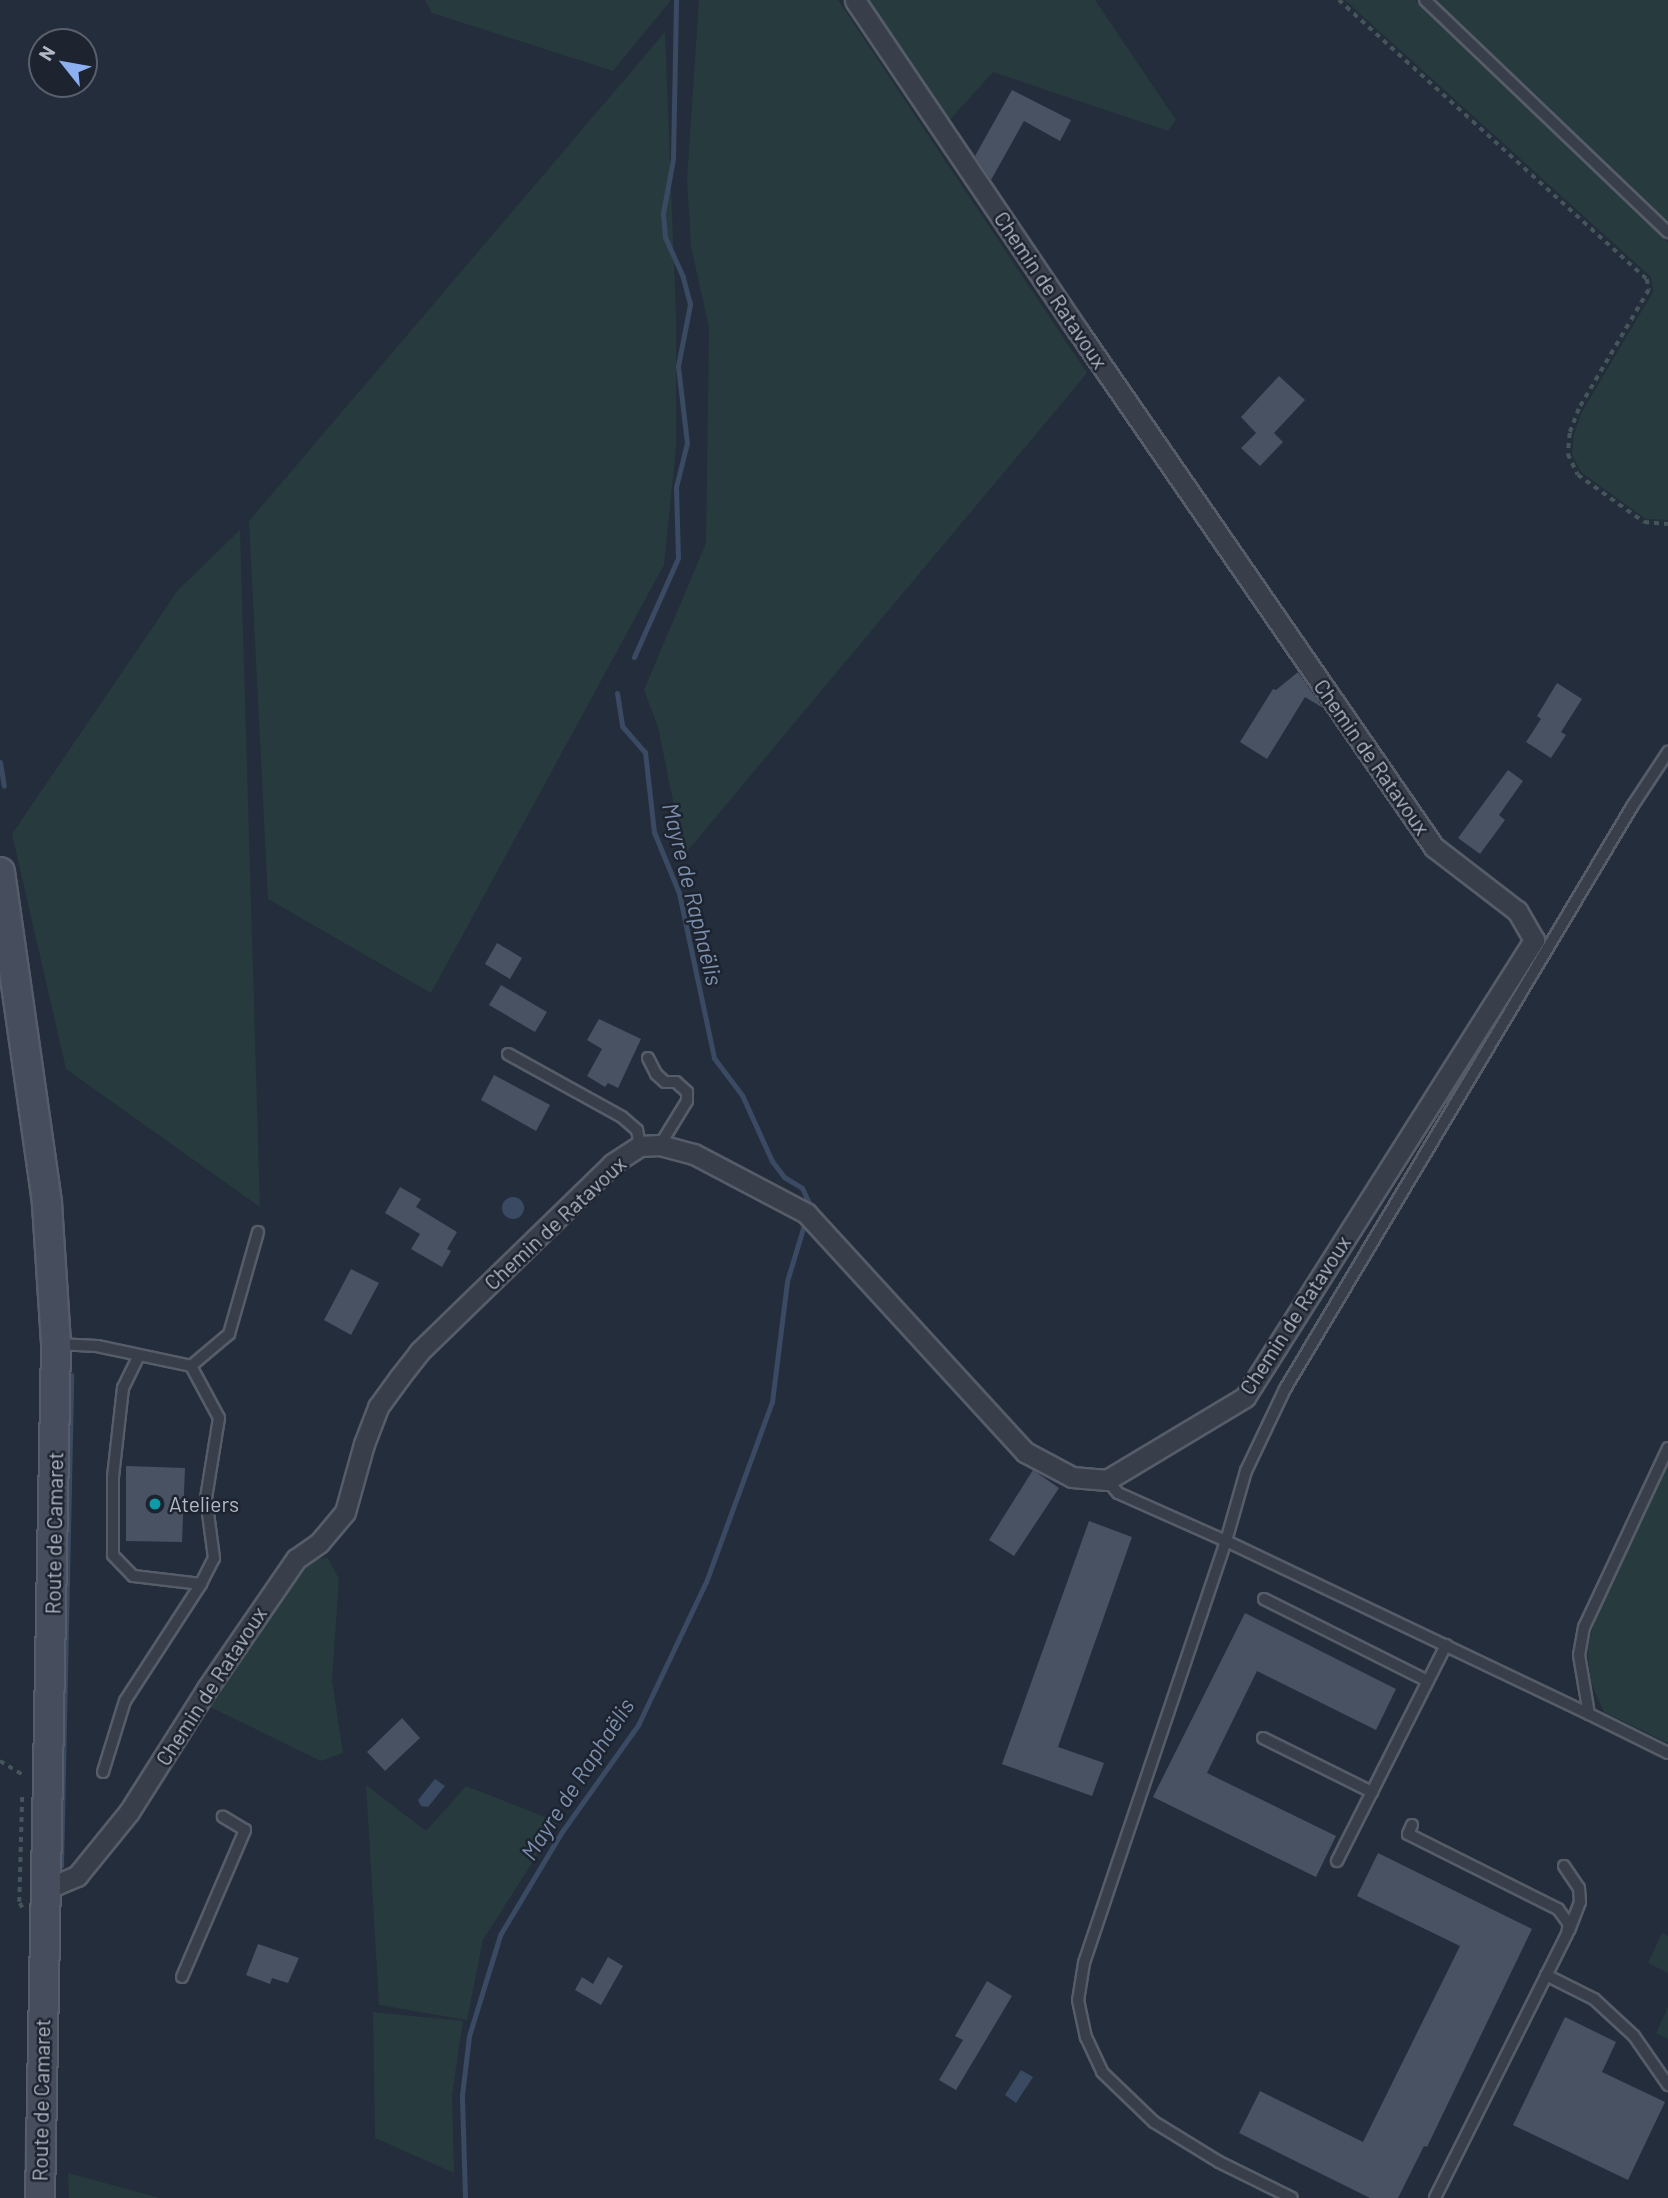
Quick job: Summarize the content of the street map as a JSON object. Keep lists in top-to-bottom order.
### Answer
{
  "streets": {
    "main road": ["Route de Camaret"],
    "street": ["Chemin de Ratavoux"]
  },
  "crossings": [
    ["Chemin de Ratavoux", "Route de Camaret"]
  ],
  "water": ["Mayre de Raphaëlis"],
  "places": ["Ateliers"],
  "north": "top left"
}
